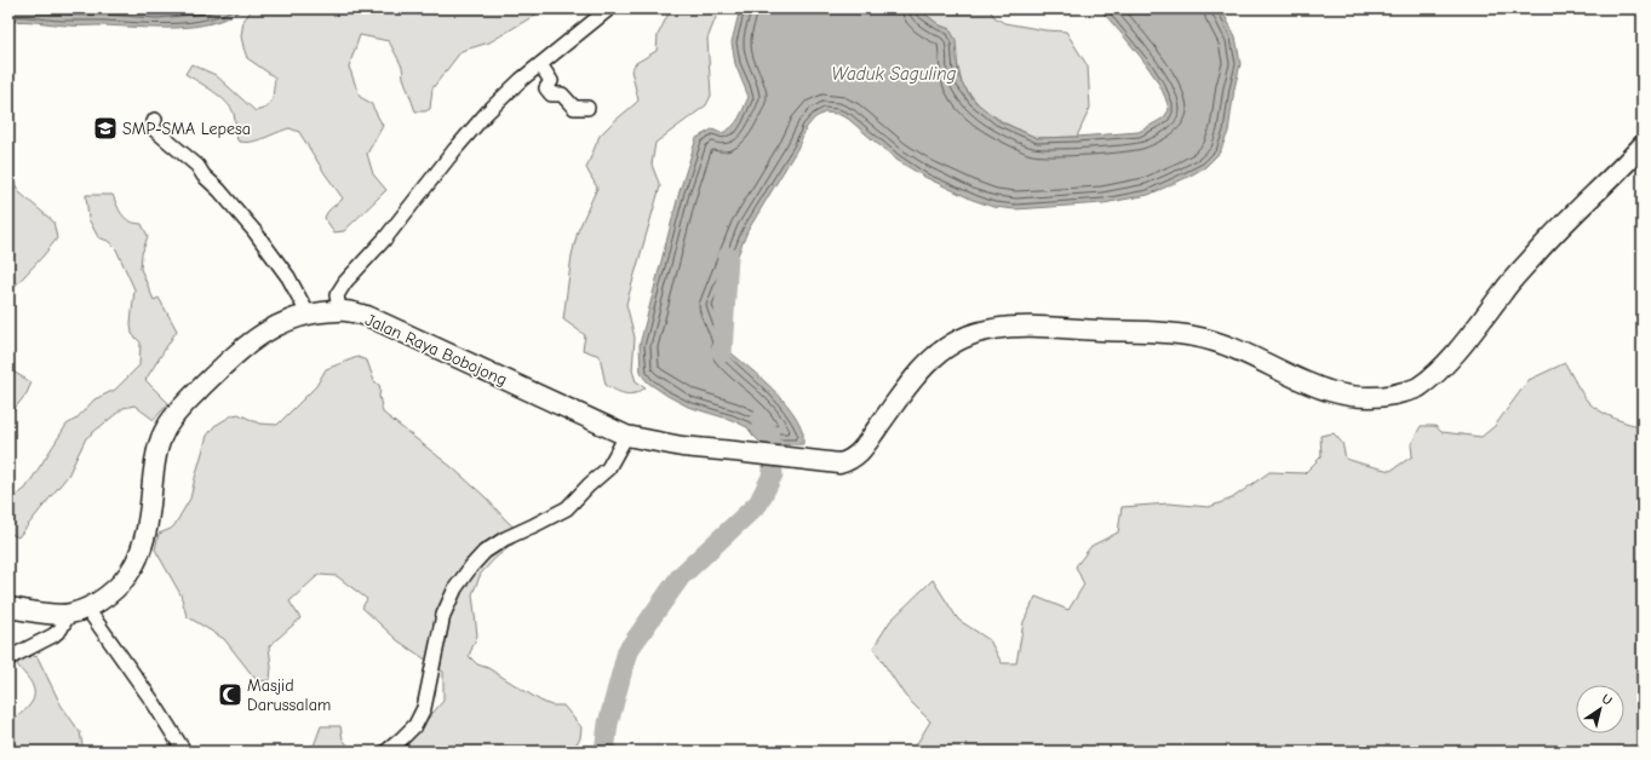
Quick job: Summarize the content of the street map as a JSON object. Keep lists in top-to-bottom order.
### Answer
{
  "streets": {
    "main road": ["Jalan Raya Bobojong"]
  },
  "water": ["Waduk Saguling"],
  "places": {
    "school or university": ["SMP-SMA Lepesa"],
    "mosque": ["Masjid Darussalam"]
  },
  "north": "top right"
}
